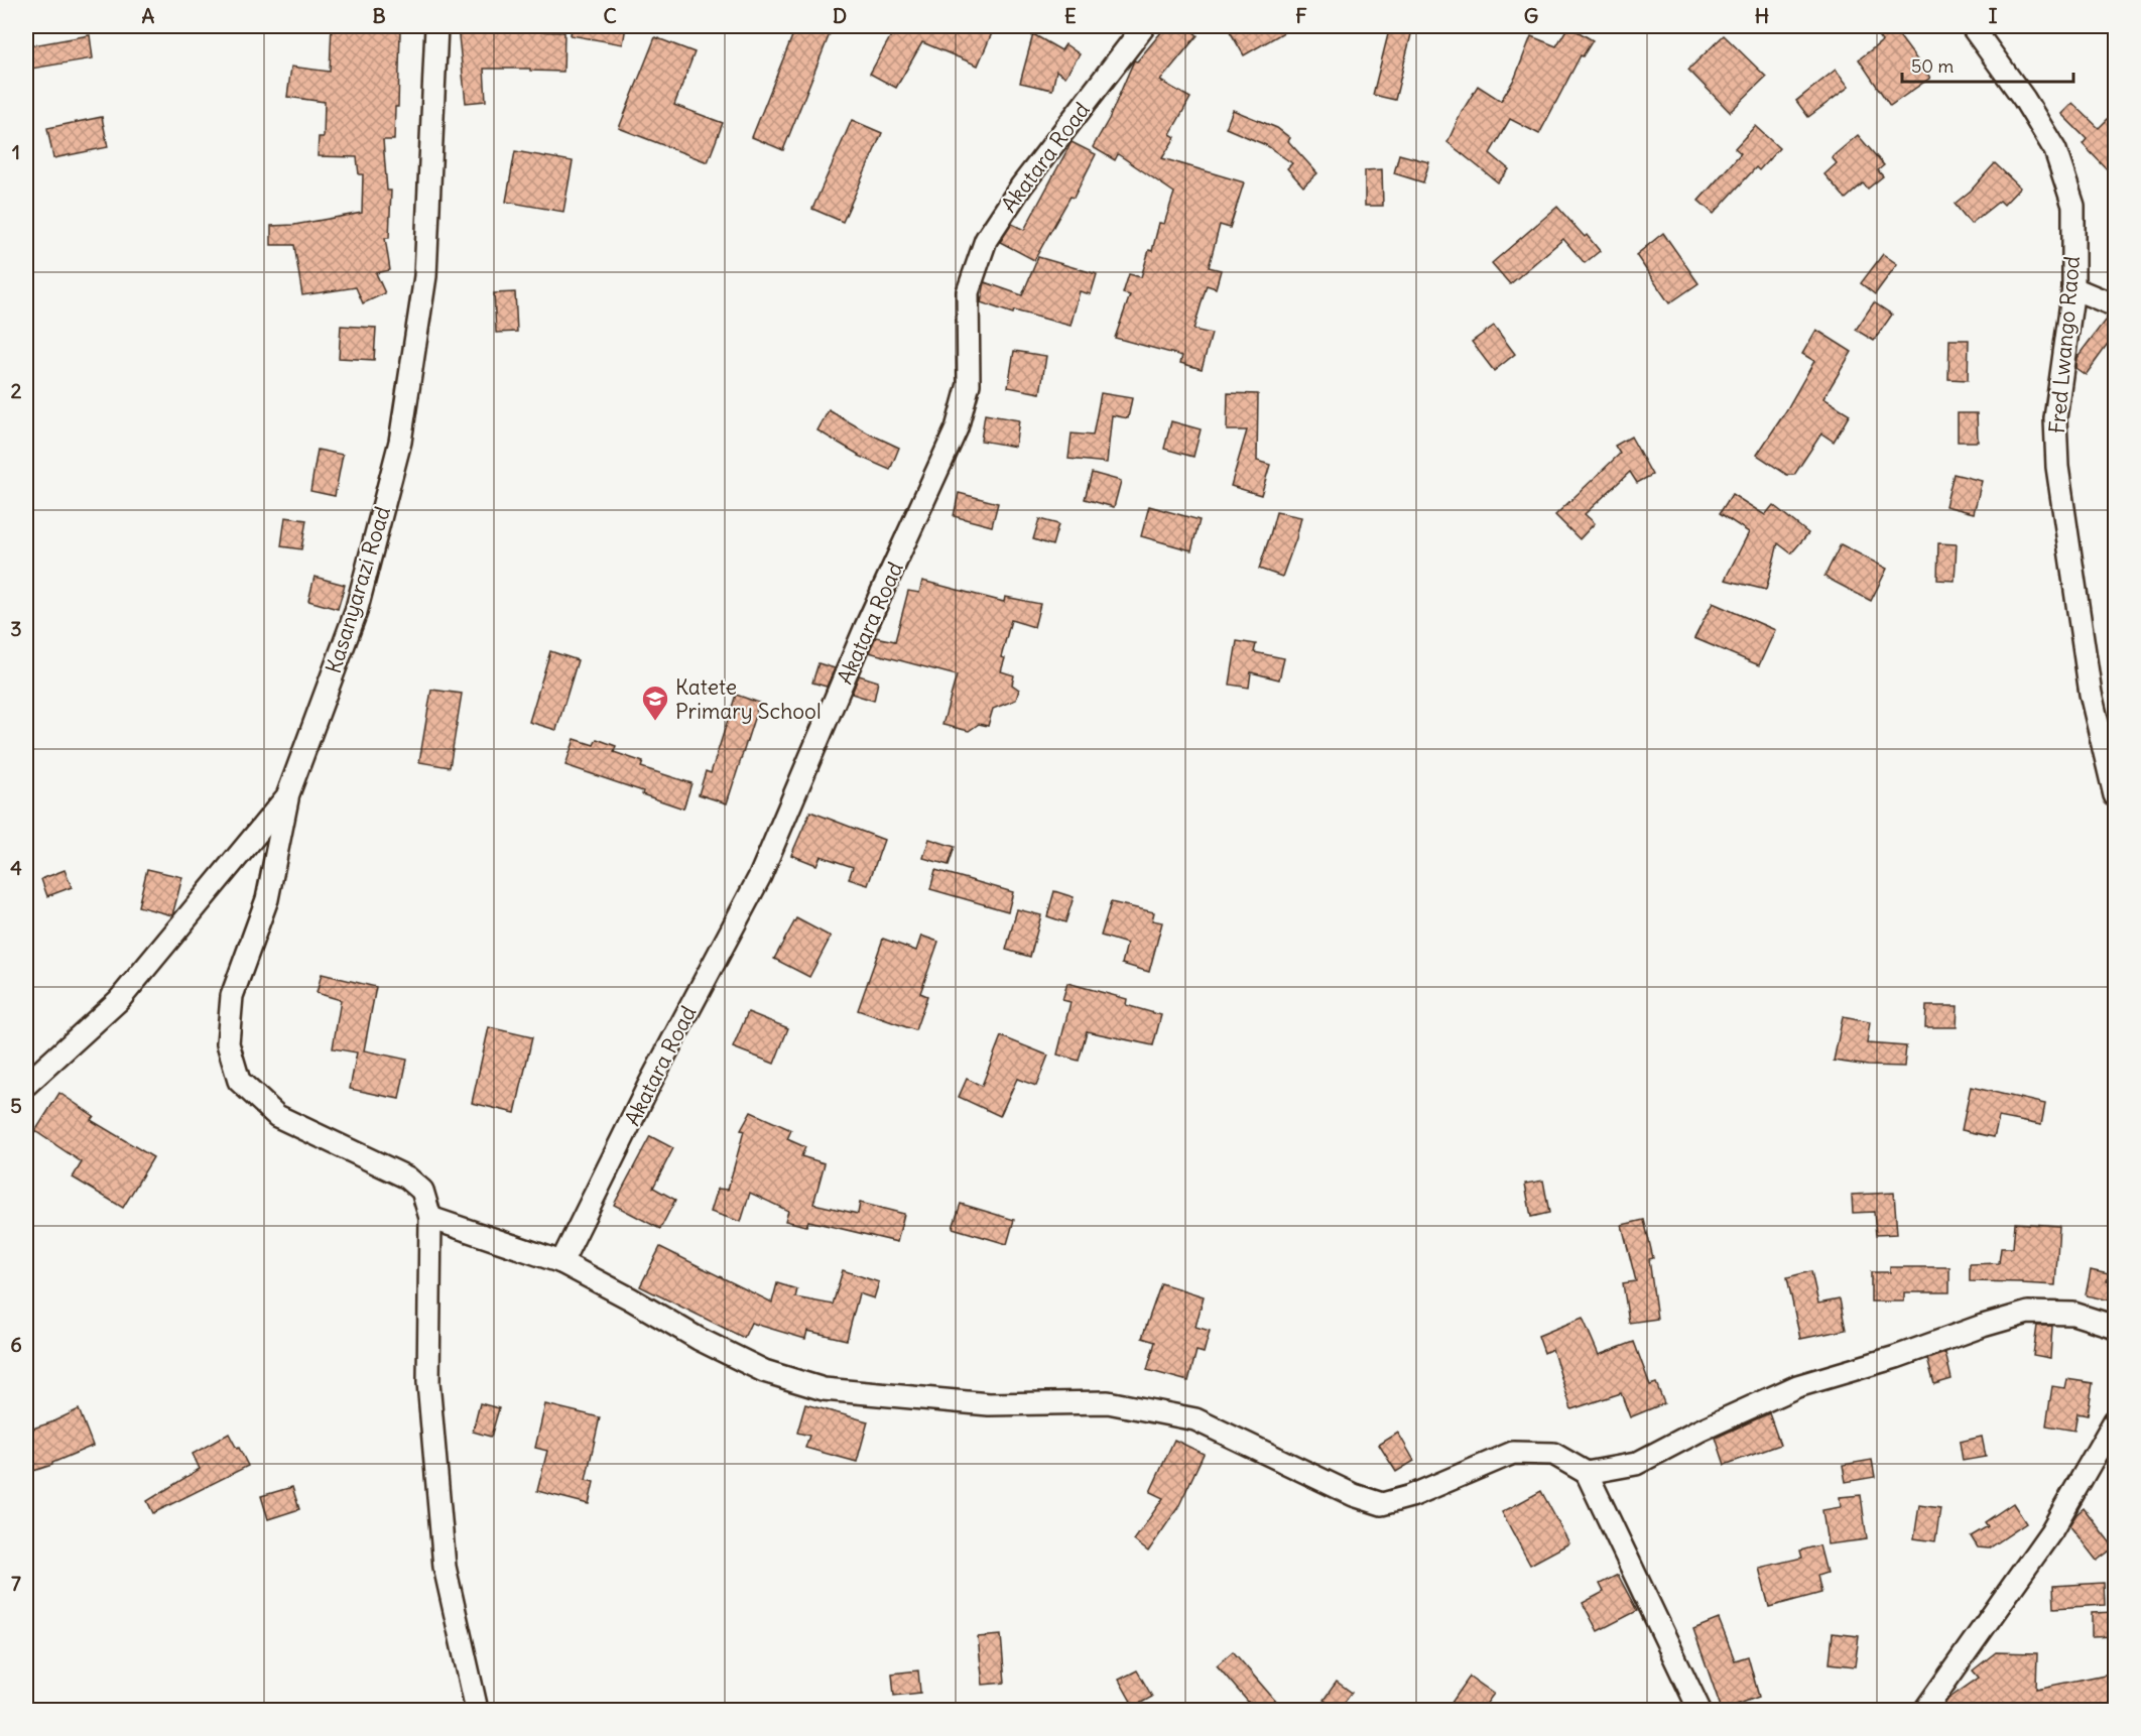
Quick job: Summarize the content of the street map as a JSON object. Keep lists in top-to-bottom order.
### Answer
{
  "streets": {
    "street": ["Akatara Road", "Fred Lwango Raod", "Kasanyarazi Road"]
  },
  "places": {
    "school or university": ["Katete Primary School"]
  },
  "scale_bar": "50 m",
  "grid": {
    "columns": [
      "A",
      "B",
      "C",
      "D",
      "E",
      "F",
      "G",
      "H",
      "I"
    ],
    "rows": [
      "1",
      "2",
      "3",
      "4",
      "5",
      "6",
      "7"
    ]
  }
}
